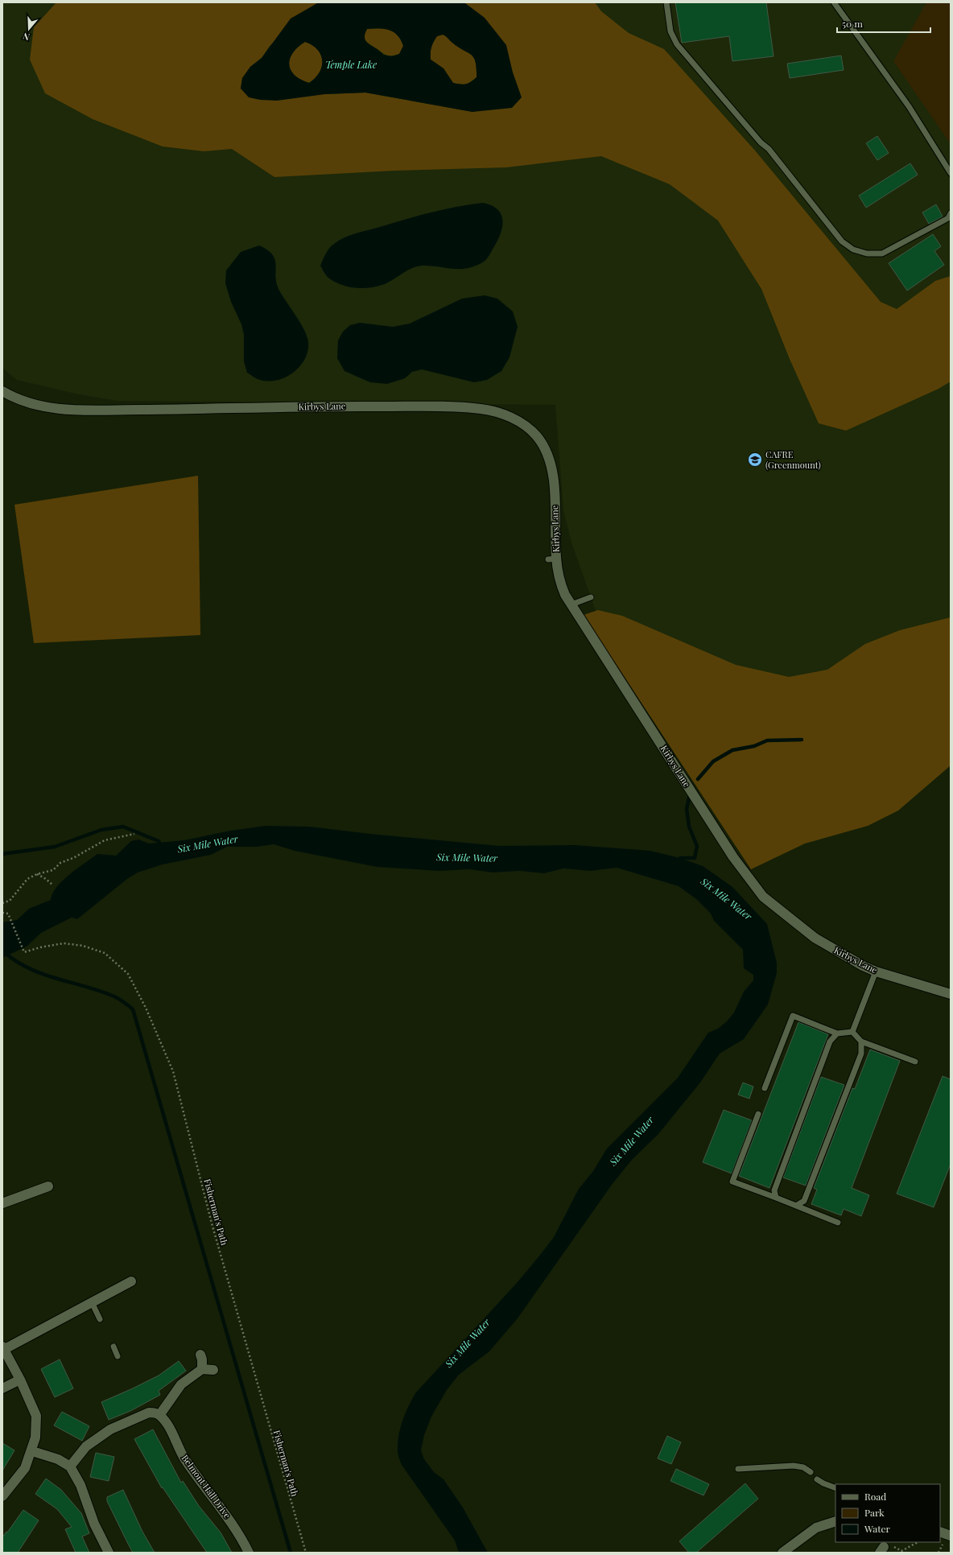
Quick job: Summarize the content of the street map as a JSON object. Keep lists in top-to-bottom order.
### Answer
{
  "streets": {
    "street": ["Kirbys Lane", "Belmont Hall Drive"],
    "path": ["Fisherman's Path"]
  },
  "water": ["Temple Lake", "Six Mile Water"],
  "places": {
    "school or university": ["CAFRE (Greenmount)"]
  },
  "legend": ["Road", "Park", "Water"],
  "scale_bar": "50 m",
  "north": "bottom"
}
